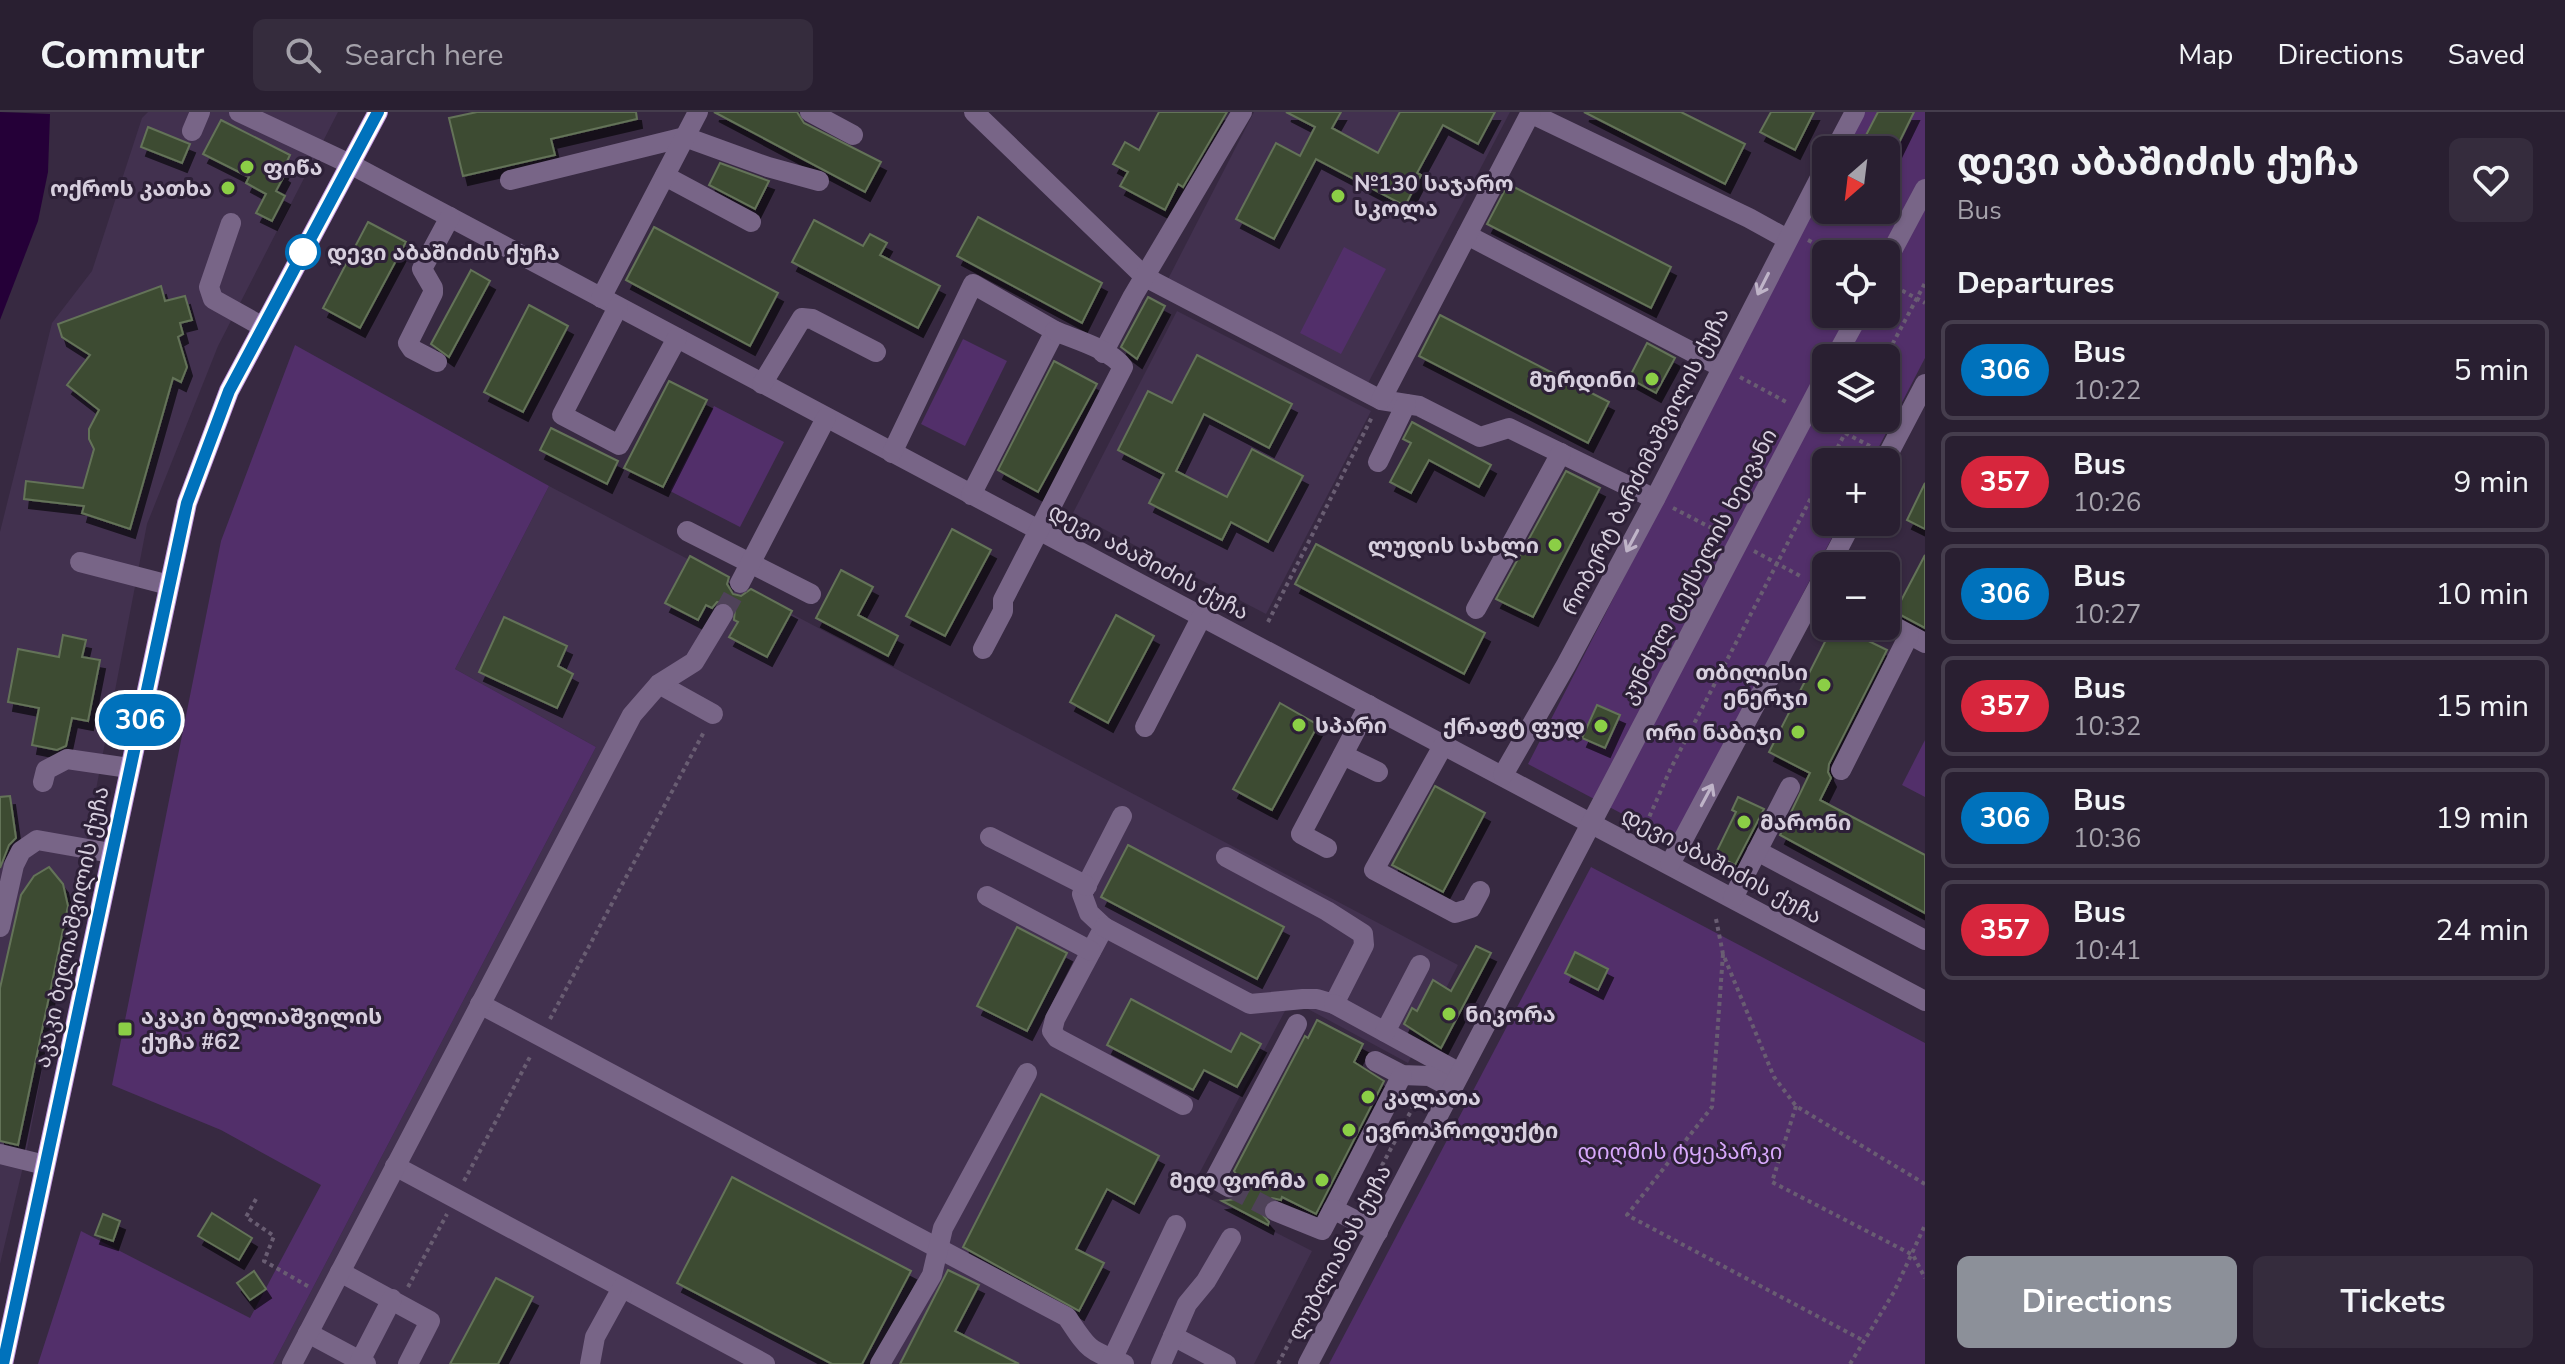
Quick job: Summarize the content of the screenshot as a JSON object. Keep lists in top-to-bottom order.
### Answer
{
  "streets": {
    "main road": ["აკაკი ბელიაშვილის ქუჩა"],
    "street": [
      "რობერტ ბარძიმაშვილის ქუჩა",
      "დევი აბაშიძის ქუჩა",
      "კუნძულ ტექსელის ხეივანი",
      "ლუბლიანას ქუჩა"
    ]
  },
  "crossings": [
    ["რობერტ ბარძიმაშვილის ქუჩა", "დევი აბაშიძის ქუჩა"],
    ["დევი აბაშიძის ქუჩა", "კუნძულ ტექსელის ხეივანი"],
    ["დევი აბაშიძის ქუჩა", "აკაკი ბელიაშვილის ქუჩა"],
    ["დევი აბაშიძის ქუჩა", "ლუბლიანას ქუჩა"],
    ["კუნძულ ტექსელის ხეივანი", "ლუბლიანას ქუჩა"]
  ],
  "parks": ["დიღმის ტყეპარკი"],
  "places": {
    "other": [
      "ფიწა",
      "ოქროს კათხა",
      "№130 საჯარო სკოლა",
      "დევი აბაშიძის ქუჩა",
      "მურდინი",
      "ლუდის სახლი",
      "თბილისი ენერჯი",
      "სპარი",
      "ქრაფტ ფუდ",
      "ორი ნაბიჯი",
      "მარონი",
      "ნიკორა",
      "კალათა",
      "ევროპროდუქტი",
      "მედ ფორმა"
    ],
    "transit": ["აკაკი ბელიაშვილის ქუჩა #62"]
  },
  "lines": ["bus line 306"],
  "north": "bottom left",
  "page": {
    "header": "Commutr",
    "search": "Search here",
    "nav": ["Map", "Directions", "Saved"],
    "on_map": "306",
    "heading": [
      ["დევი აბაშიძის ქუჩა", "Bus"],
      "Departures"
    ],
    "map_buttons": ["+", "−"],
    "list": [
      {
        "mark": "306",
        "name": "Bus",
        "note": "10:22",
        "value": "5 min"
      },
      {
        "mark": "357",
        "name": "Bus",
        "note": "10:26",
        "value": "9 min"
      },
      {
        "mark": "306",
        "name": "Bus",
        "note": "10:27",
        "value": "10 min"
      },
      {
        "mark": "357",
        "name": "Bus",
        "note": "10:32",
        "value": "15 min"
      },
      {
        "mark": "306",
        "name": "Bus",
        "note": "10:36",
        "value": "19 min"
      },
      {
        "mark": "357",
        "name": "Bus",
        "note": "10:41",
        "value": "24 min"
      }
    ],
    "buttons": ["Directions", "Tickets"]
  }
}
